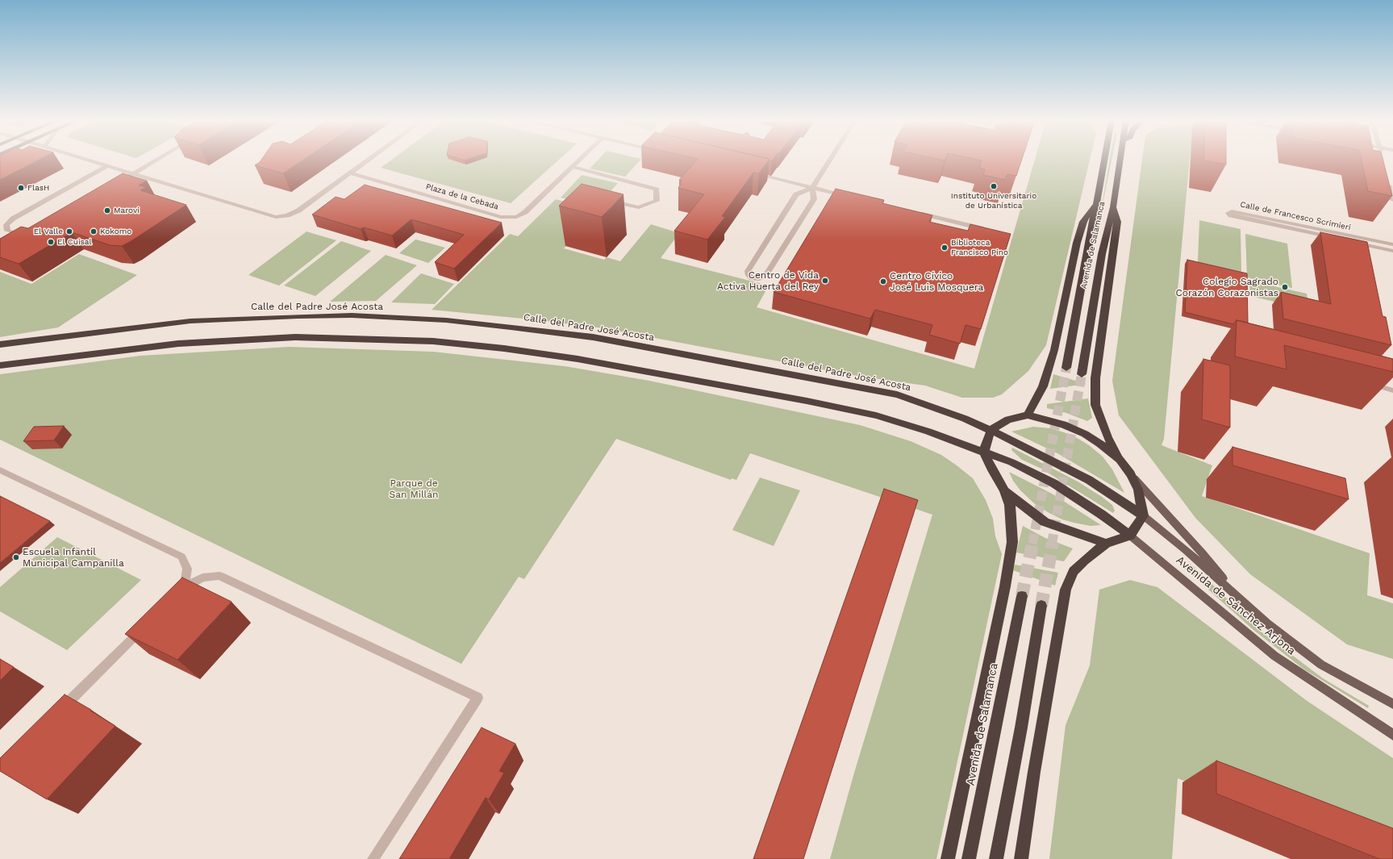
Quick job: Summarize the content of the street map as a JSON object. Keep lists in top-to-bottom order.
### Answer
{
  "streets": {
    "highway": ["Avenida de Salamanca", "Calle del Padre José Acosta"],
    "main road": ["Avenida de Sánchez Arjona"],
    "street": ["Plaza de la Cebada", "Calle de Francesco Scrimieri"]
  },
  "crossings": [
    ["Calle del Padre José Acosta", "Avenida de Sánchez Arjona"]
  ],
  "parks": ["Parque de San Millán"],
  "places": [
    "Instituto Universitario de Urbanística",
    "FlasH",
    "Marovi",
    "El Valle",
    "Kokomo",
    "El Cuisal",
    "Biblioteca Francisco Pino",
    "Centro de Vida Activa Huerta del Rey",
    "Centro Cívico José Luis Mosquera",
    "Colegio Sagrado Corazón Corazonistas",
    "Escuela Infantil Municipal Campanilla"
  ]
}
